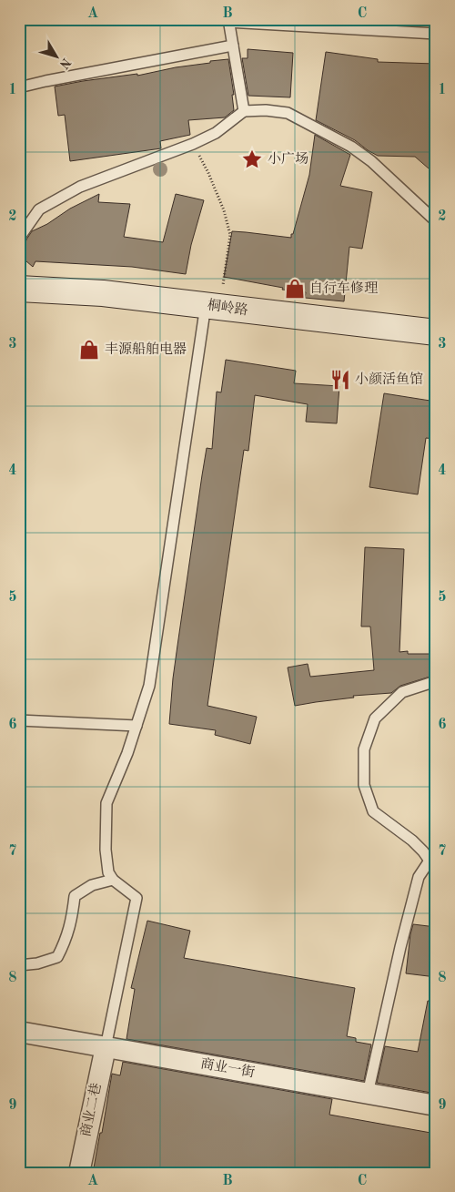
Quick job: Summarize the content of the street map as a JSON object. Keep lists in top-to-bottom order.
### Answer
{
  "streets": {
    "main road": ["桐岭路"],
    "street": ["商业一街", "商业二巷"]
  },
  "crossings": [
    ["商业一街", "商业二巷"]
  ],
  "places": {
    "place": ["小广场"],
    "shop": ["自行车修理", "丰源船舶电器"],
    "restaurant": ["小颜活鱼馆"]
  },
  "north": "bottom right",
  "grid": {
    "columns": ["A", "B", "C"],
    "rows": [
      "1",
      "2",
      "3",
      "4",
      "5",
      "6",
      "7",
      "8",
      "9"
    ]
  }
}
